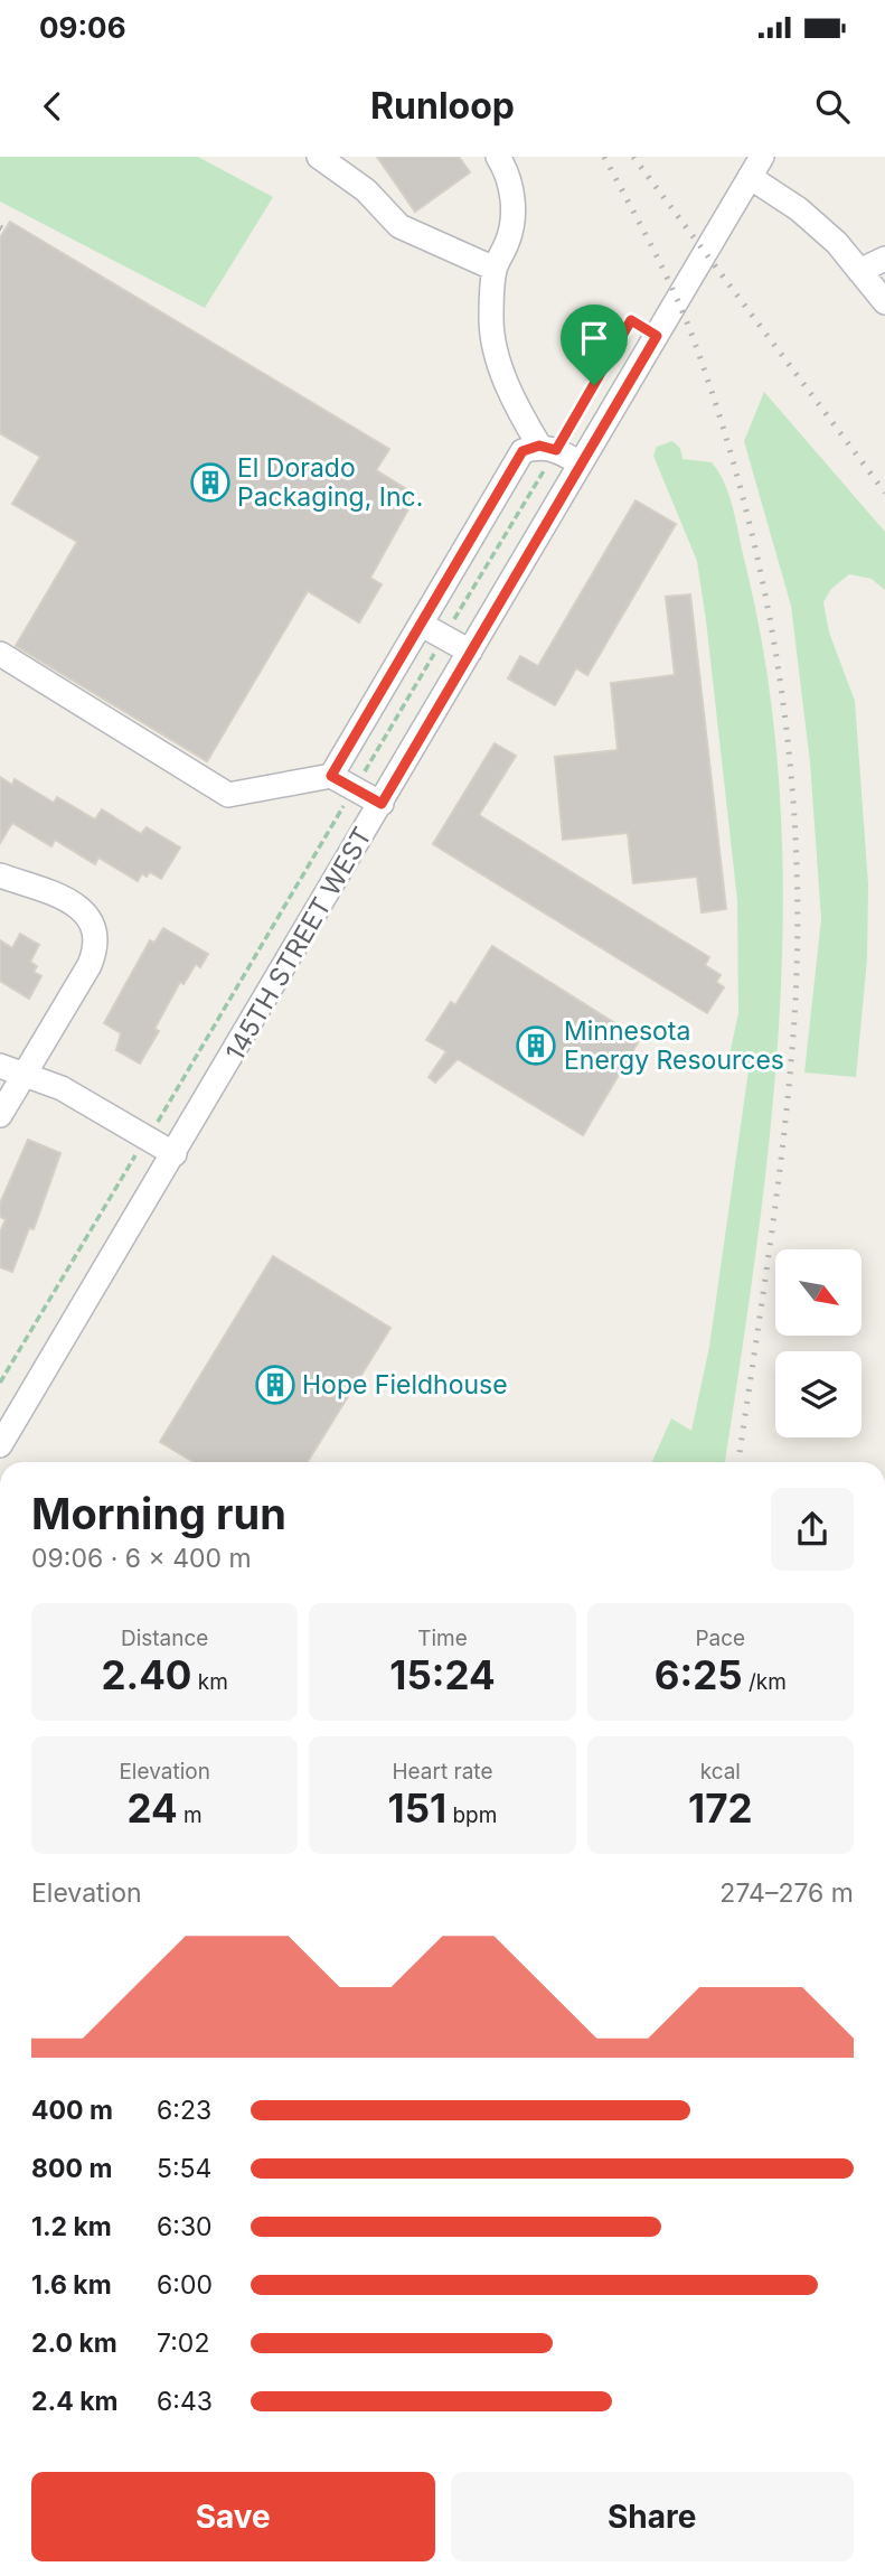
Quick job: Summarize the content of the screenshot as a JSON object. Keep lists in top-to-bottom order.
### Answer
{
  "streets": {
    "street": ["145TH STREET WEST"]
  },
  "places": {
    "building": ["El Dorado Packaging, Inc.", "Minnesota Energy Resources", "Hope Fieldhouse"]
  },
  "north": "bottom right",
  "page": {
    "status": "09:06",
    "header": "Runloop",
    "heading": ["Morning run", "09:06 · 6 × 400 m"],
    "stats": [
      ["Distance", "2.40 km"],
      ["Time", "15:24"],
      ["Pace", "6:25 /km"],
      ["Elevation", "24 m"],
      ["Heart rate", "151 bpm"],
      ["kcal", "172"]
    ],
    "chart": ["Elevation", "274–276 m"],
    "list": [
      {
        "name": "400 m",
        "note": "6:23"
      },
      {
        "name": "800 m",
        "note": "5:54"
      },
      {
        "name": "1.2 km",
        "note": "6:30"
      },
      {
        "name": "1.6 km",
        "note": "6:00"
      },
      {
        "name": "2.0 km",
        "note": "7:02"
      },
      {
        "name": "2.4 km",
        "note": "6:43"
      }
    ],
    "buttons": ["Save", "Share"]
  }
}
